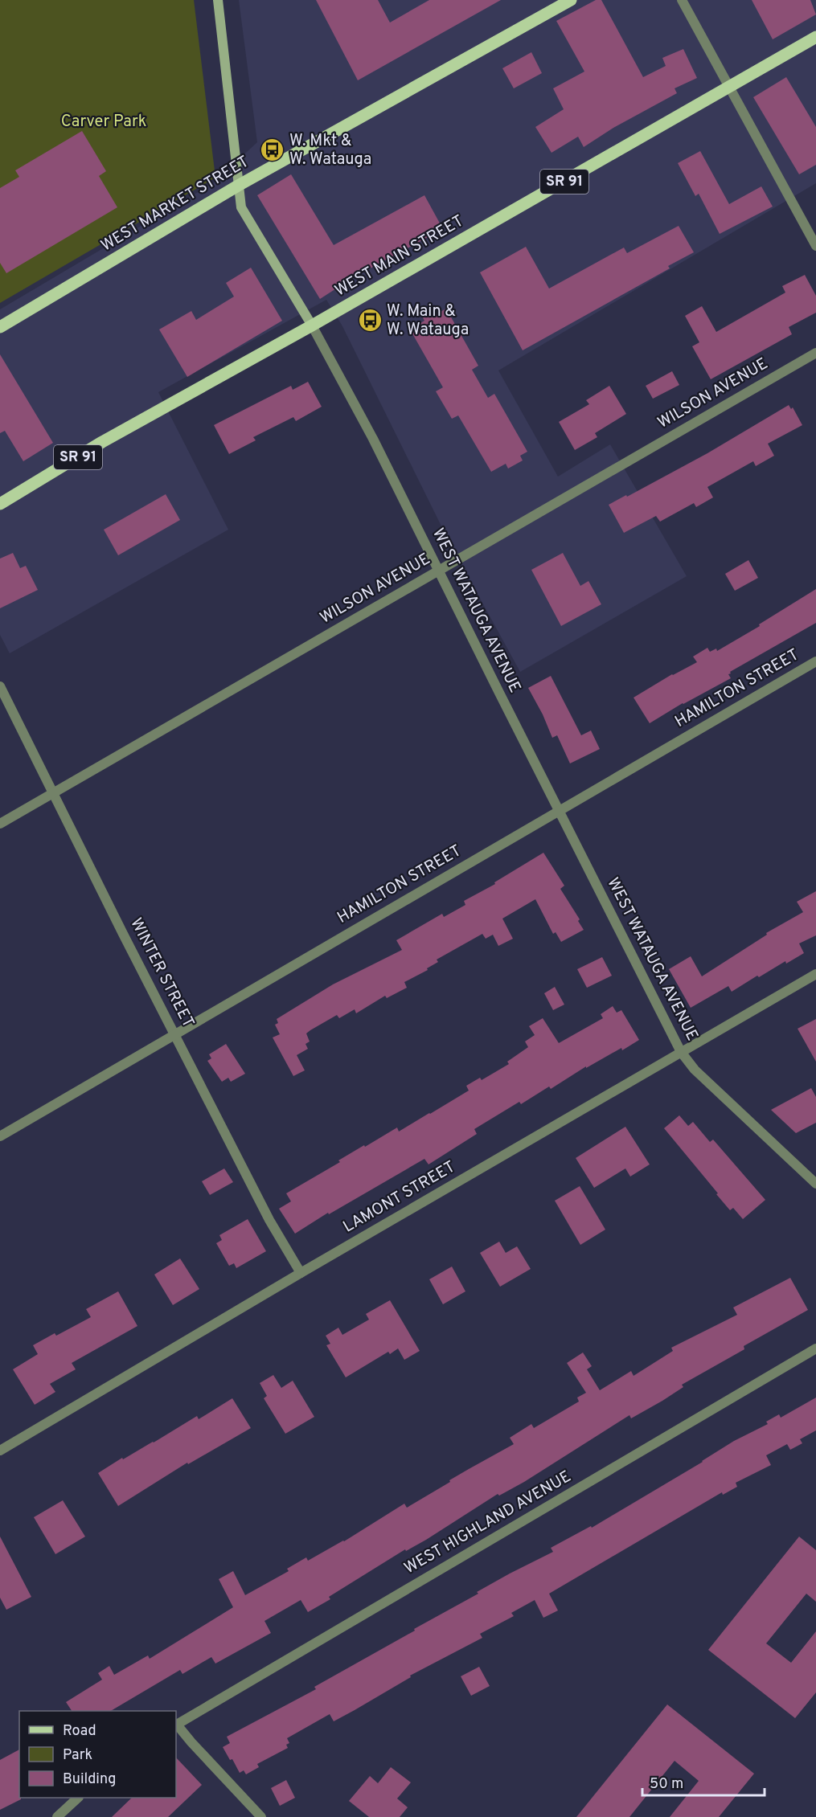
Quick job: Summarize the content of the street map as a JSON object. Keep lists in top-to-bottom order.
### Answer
{
  "streets": {
    "main road": [
      "SR 91",
      "WEST MARKET STREET",
      "WEST MAIN STREET",
      "WEST WATAUGA AVENUE"
    ],
    "street": [
      "WILSON AVENUE",
      "HAMILTON STREET",
      "WINTER STREET",
      "LAMONT STREET",
      "WEST HIGHLAND AVENUE"
    ]
  },
  "crossings": [
    ["WEST MARKET STREET", "WEST WATAUGA AVENUE"],
    ["WEST MAIN STREET", "WEST WATAUGA AVENUE"],
    ["WILSON AVENUE", "WEST WATAUGA AVENUE"],
    ["WILSON AVENUE", "WINTER STREET"],
    ["WEST WATAUGA AVENUE", "HAMILTON STREET"],
    ["WEST WATAUGA AVENUE", "LAMONT STREET"],
    ["HAMILTON STREET", "WINTER STREET"],
    ["WINTER STREET", "LAMONT STREET"]
  ],
  "parks": ["Carver Park"],
  "places": {
    "bus stop": ["W. Mkt & W. Watauga", "W. Main & W. Watauga"]
  },
  "legend": ["Road", "Park", "Building"],
  "scale_bar": "50 m"
}
